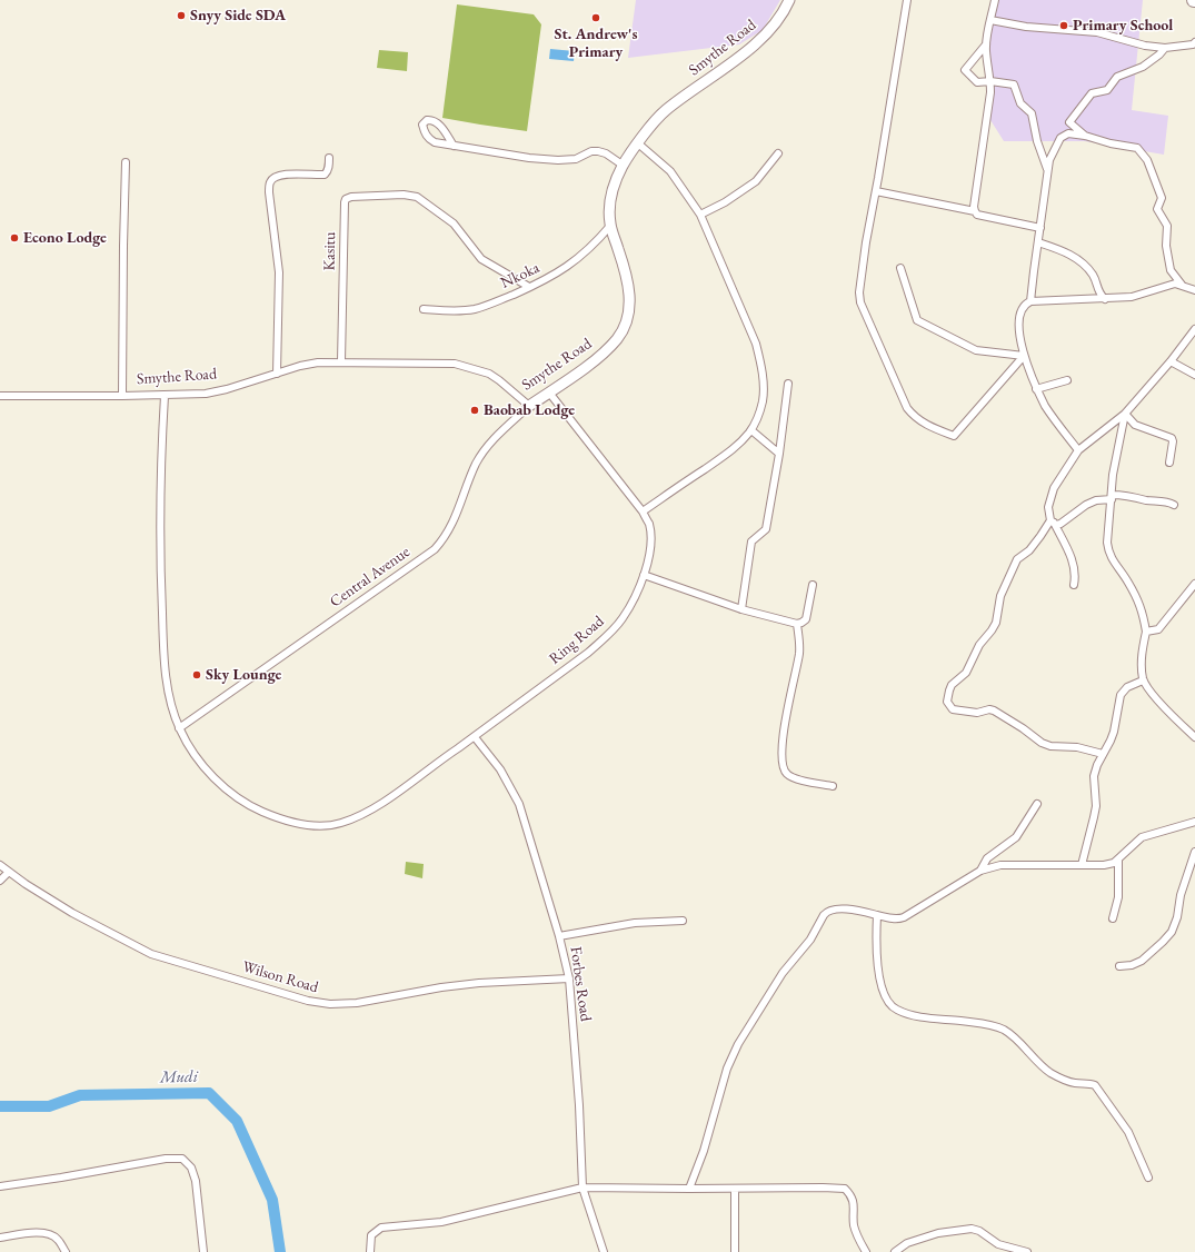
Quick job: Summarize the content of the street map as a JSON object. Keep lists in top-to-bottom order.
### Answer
{
  "streets": {
    "street": [
      "Smythe Road",
      "Kasitu",
      "Nkoka",
      "Central Avenue",
      "Ring Road",
      "Wilson Road",
      "Forbes Road"
    ]
  },
  "crossings": [
    ["Smythe Road", "Kasitu"],
    ["Smythe Road", "Nkoka"],
    ["Smythe Road", "Central Avenue"],
    ["Smythe Road", "Ring Road"],
    ["Kasitu", "Nkoka"],
    ["Central Avenue", "Ring Road"],
    ["Ring Road", "Forbes Road"],
    ["Wilson Road", "Forbes Road"]
  ],
  "water": ["Mudi"],
  "places": [
    "Snyy Side SDA",
    "St. Andrew's Primary",
    "Primary School",
    "Econo Lodge",
    "Baobab Lodge",
    "Sky Lounge"
  ]
}
